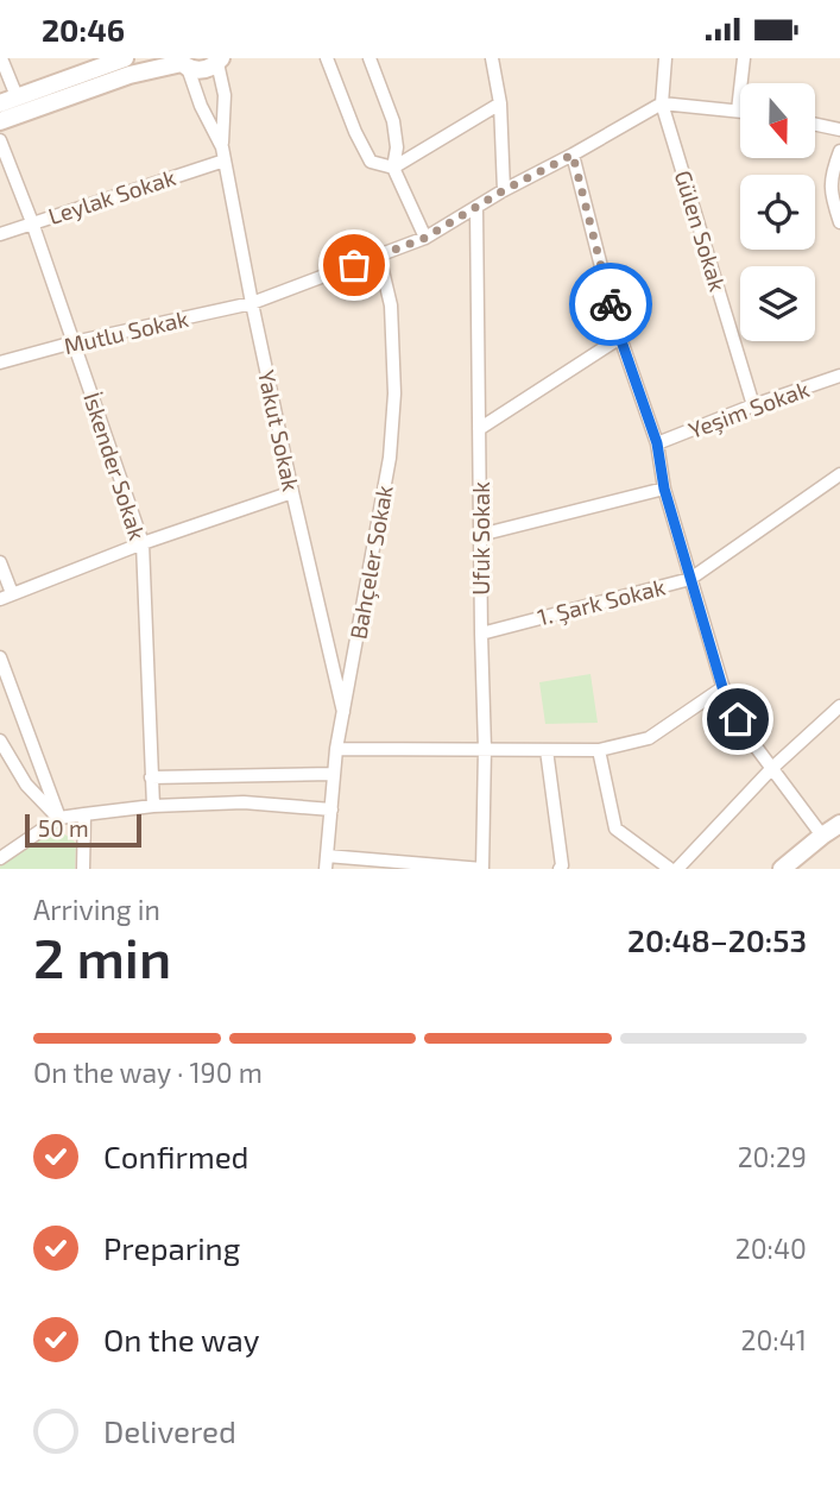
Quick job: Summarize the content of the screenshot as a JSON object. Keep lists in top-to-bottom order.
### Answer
{
  "streets": {
    "street": [
      "Leylak Sokak",
      "Gülen Sokak",
      "Mutlu Sokak",
      "Yeşim Sokak",
      "Yakut Sokak",
      "İskender Sokak",
      "Ufuk Sokak",
      "Bahçeler Sokak",
      "1. Şark Sokak"
    ]
  },
  "crossings": [
    ["Leylak Sokak", "Yakut Sokak"],
    ["Leylak Sokak", "İskender Sokak"],
    ["Gülen Sokak", "Mutlu Sokak"],
    ["Gülen Sokak", "Yeşim Sokak"],
    ["Mutlu Sokak", "Yakut Sokak"],
    ["Mutlu Sokak", "İskender Sokak"],
    ["Mutlu Sokak", "Ufuk Sokak"],
    ["Mutlu Sokak", "Bahçeler Sokak"],
    ["Yakut Sokak", "Bahçeler Sokak"],
    ["Ufuk Sokak", "1. Şark Sokak"]
  ],
  "scale_bar": "50 m",
  "north": "bottom",
  "page": {
    "status": "20:46",
    "scale": "50 m",
    "heading": ["2 min", "Arriving in", "20:48–20:53"],
    "bar": "On the way · 190 m",
    "list": [
      ["Confirmed", "20:29"],
      ["Preparing", "20:40"],
      ["On the way", "20:41"],
      "Delivered"
    ]
  }
}
